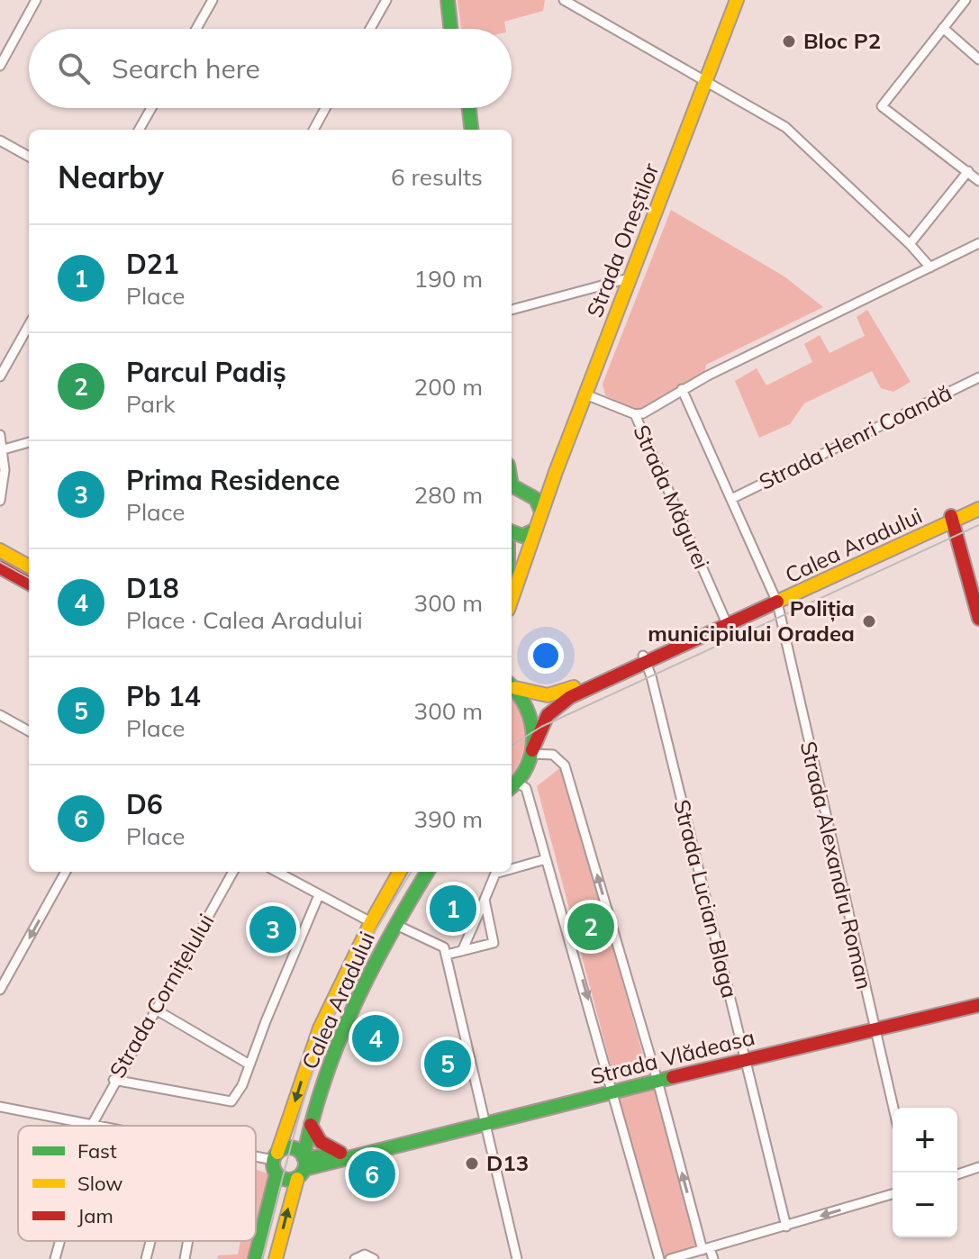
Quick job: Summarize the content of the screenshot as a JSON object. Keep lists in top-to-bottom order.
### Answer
{
  "streets": {
    "main road": ["Strada Oneștilor", "Calea Aradului", "Strada Vlădeasa"],
    "street": [
      "Strada Henri Coandă",
      "Strada Măgurei",
      "Strada Alexandru Roman",
      "Strada Lucian Blaga",
      "Strada Cornițelului"
    ]
  },
  "crossings": [
    ["Strada Henri Coandă", "Strada Alexandru Roman"],
    ["Strada Măgurei", "Calea Aradului"],
    ["Calea Aradului", "Strada Alexandru Roman"],
    ["Calea Aradului", "Strada Lucian Blaga"],
    ["Calea Aradului", "Strada Vlădeasa"],
    ["Strada Alexandru Roman", "Strada Vlădeasa"],
    ["Strada Lucian Blaga", "Strada Vlădeasa"]
  ],
  "places": ["Bloc P2", "Poliția municipiului Oradea", "D13"],
  "legend": ["Fast", "Slow", "Jam"],
  "page": {
    "search": "Search here",
    "heading": ["Nearby", "6 results"],
    "list": [
      {
        "mark": "1",
        "name": "D21",
        "note": "Place",
        "value": "190 m"
      },
      {
        "mark": "2",
        "name": "Parcul Padiș",
        "note": "Park",
        "value": "200 m"
      },
      {
        "mark": "3",
        "name": "Prima Residence",
        "note": "Place",
        "value": "280 m"
      },
      {
        "mark": "4",
        "name": "D18",
        "note": "Place · Calea Aradului",
        "value": "300 m"
      },
      {
        "mark": "5",
        "name": "Pb 14",
        "note": "Place",
        "value": "300 m"
      },
      {
        "mark": "6",
        "name": "D6",
        "note": "Place",
        "value": "390 m"
      }
    ],
    "pins": [
      "1",
      "2",
      "3",
      "4",
      "5",
      "6"
    ],
    "map_buttons": ["+", "−"]
  }
}
